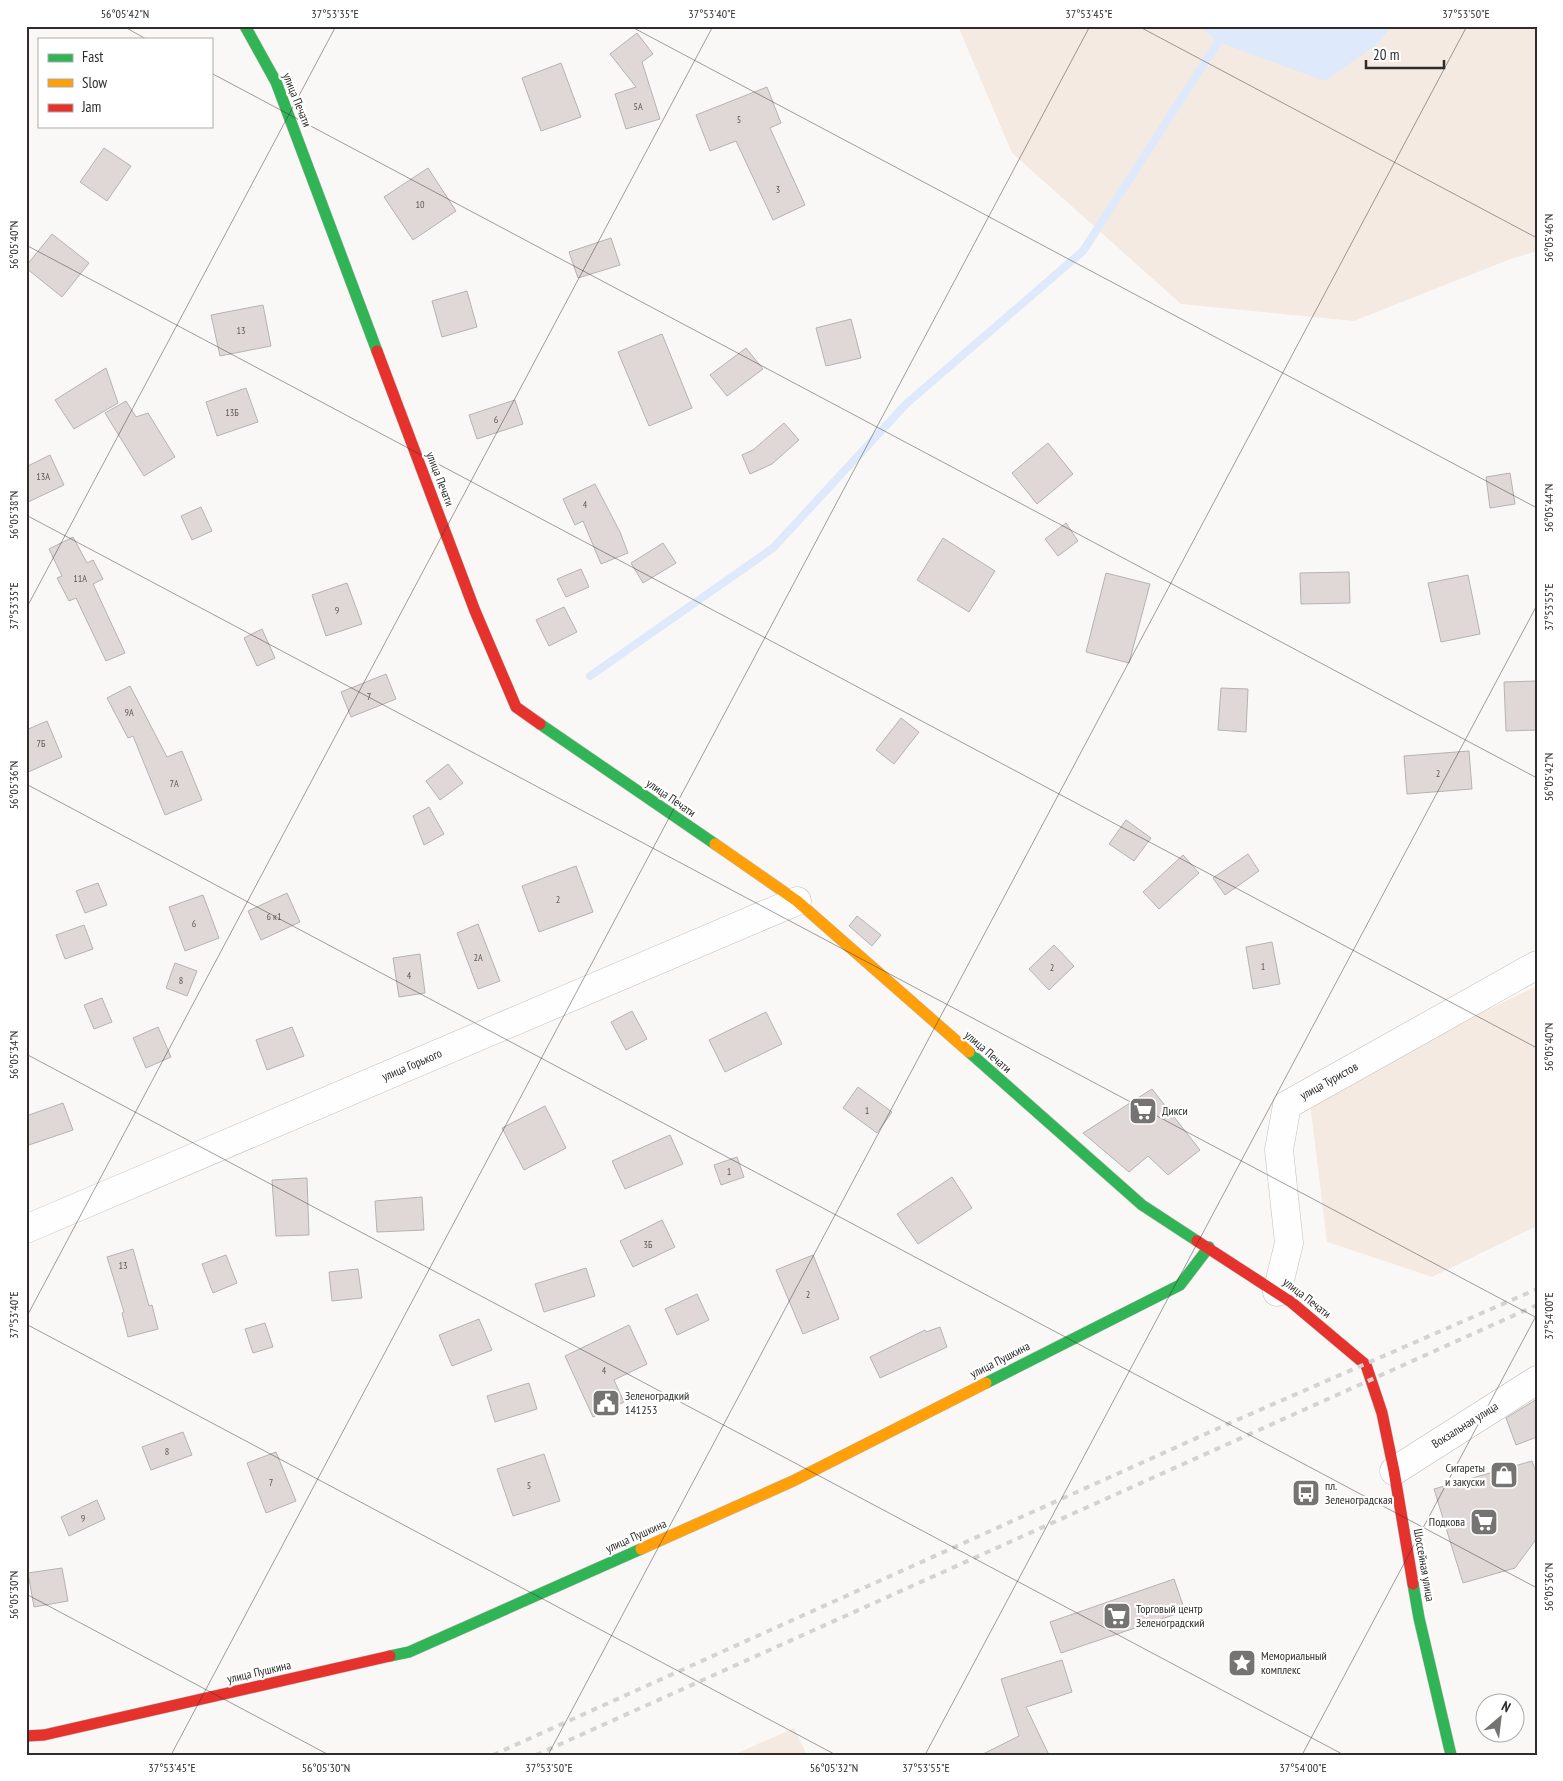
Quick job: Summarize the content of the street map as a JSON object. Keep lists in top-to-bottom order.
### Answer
{
  "streets": {
    "street": [
      "улица Печати",
      "улица Горького",
      "улица Туристов",
      "улица Пушкина",
      "Вокзальная улица",
      "Шоссейная улица"
    ]
  },
  "crossings": [
    ["улица Печати", "улица Горького"],
    ["улица Печати", "улица Туристов"],
    ["улица Печати", "улица Пушкина"],
    ["улица Печати", "Шоссейная улица"],
    ["Вокзальная улица", "Шоссейная улица"]
  ],
  "places": {
    "supermarket": ["Дикси", "Подкова", "Торговый центр Зеленоградский"],
    "public building": ["Зеленоградкий 141253"],
    "shop": ["Сигареты и закуски"],
    "bus stop": ["пл. Зеленоградская"],
    "place": ["Мемориальный комплекс"]
  },
  "house_numbers": [
    "5А",
    "5",
    "3",
    "10",
    "13",
    "13Б",
    "6",
    "13А",
    "4",
    "11А",
    "9",
    "7",
    "9А",
    "7Б",
    "2",
    "7А",
    "2",
    "6 к1",
    "6",
    "2А",
    "1",
    "2",
    "4",
    "8",
    "1",
    "1",
    "3Б",
    "13",
    "2",
    "4",
    "8",
    "7",
    "5",
    "9"
  ],
  "legend": ["Fast", "Slow", "Jam"],
  "scale_bar": "20 m",
  "north": "top right",
  "coordinates": [
    "56°05'42\"N",
    "37°53'35\"E",
    "37°53'40\"E",
    "37°53'45\"E",
    "37°53'50\"E",
    "56°05'46\"N",
    "56°05'40\"N",
    "56°05'44\"N",
    "56°05'38\"N",
    "37°53'55\"E",
    "56°05'36\"N",
    "56°05'34\"N",
    "37°54'00\"E",
    "56°05'30\"N",
    "56°05'32\"N"
  ]
}
